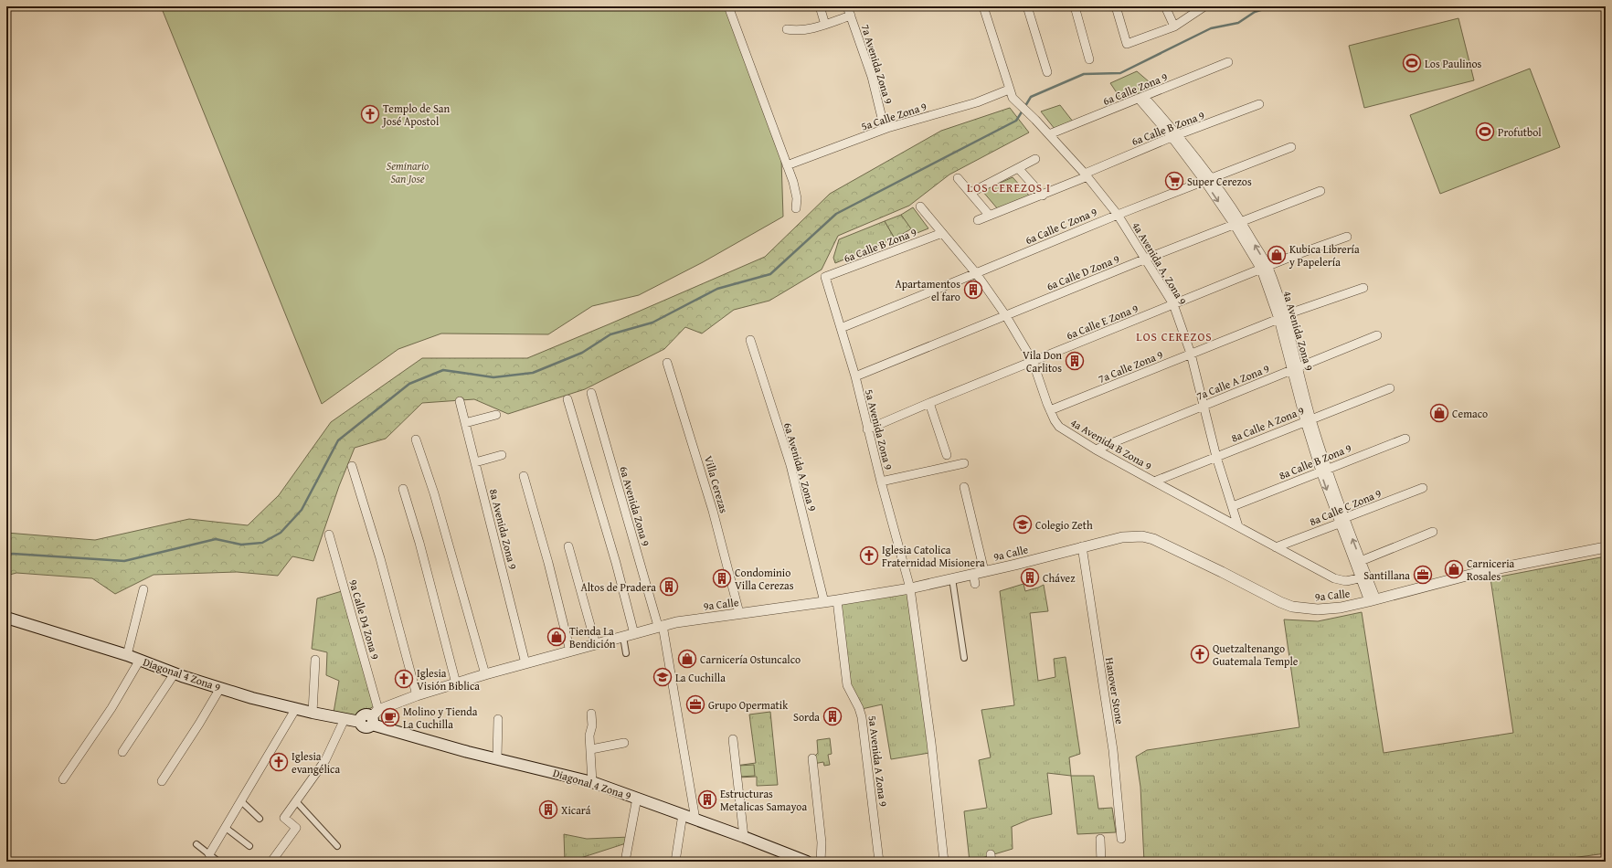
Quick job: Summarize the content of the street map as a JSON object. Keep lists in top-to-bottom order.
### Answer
{
  "streets": {
    "main road": ["Diagonal 4 Zona 9"],
    "street": [
      "7a Avenida Zona 9",
      "6a Calle Zona 9",
      "5a Calle Zona 9",
      "6a Calle B Zona 9",
      "6a Calle C Zona 9",
      "4a Avenida A, Zona 9",
      "6a Calle D Zona 9",
      "6a Calle E Zona 9",
      "4a Avenida Zona 9",
      "7a Calle Zona 9",
      "7a Calle A Zona 9",
      "8a Calle A Zona 9",
      "5a Avenida Zona 9",
      "4a Avenida B Zona 9",
      "8a Calle B Zona 9",
      "6a Avenida A Zona 9",
      "Villa Cerezas",
      "6a Avenida Zona 9",
      "8a Calle C Zona 9",
      "8a Avenida Zona 9",
      "9a Calle",
      "9a Calle D4 Zona 9",
      "Hanover Stone",
      "5a Avenida A Zona 9"
    ]
  },
  "crossings": [
    ["7a Avenida Zona 9", "5a Calle Zona 9"],
    ["6a Calle Zona 9", "4a Avenida A, Zona 9"],
    ["6a Calle Zona 9", "4a Avenida Zona 9"],
    ["5a Calle Zona 9", "4a Avenida A, Zona 9"],
    ["6a Calle B Zona 9", "4a Avenida A, Zona 9"],
    ["6a Calle B Zona 9", "4a Avenida Zona 9"],
    ["6a Calle B Zona 9", "5a Avenida Zona 9"],
    ["6a Calle B Zona 9", "4a Avenida B Zona 9"],
    ["6a Calle C Zona 9", "4a Avenida A, Zona 9"],
    ["6a Calle C Zona 9", "4a Avenida Zona 9"],
    ["6a Calle C Zona 9", "5a Avenida Zona 9"],
    ["6a Calle C Zona 9", "4a Avenida B Zona 9"],
    ["4a Avenida A, Zona 9", "6a Calle D Zona 9"],
    ["4a Avenida A, Zona 9", "6a Calle E Zona 9"],
    ["4a Avenida A, Zona 9", "7a Calle Zona 9"],
    ["4a Avenida A, Zona 9", "7a Calle A Zona 9"],
    ["4a Avenida A, Zona 9", "8a Calle A Zona 9"],
    ["4a Avenida A, Zona 9", "4a Avenida B Zona 9"],
    ["4a Avenida A, Zona 9", "8a Calle B Zona 9"],
    ["6a Calle D Zona 9", "4a Avenida Zona 9"],
    ["6a Calle D Zona 9", "5a Avenida Zona 9"],
    ["6a Calle D Zona 9", "4a Avenida B Zona 9"],
    ["6a Calle E Zona 9", "4a Avenida Zona 9"],
    ["6a Calle E Zona 9", "5a Avenida Zona 9"],
    ["6a Calle E Zona 9", "4a Avenida B Zona 9"],
    ["4a Avenida Zona 9", "7a Calle Zona 9"],
    ["4a Avenida Zona 9", "7a Calle A Zona 9"],
    ["4a Avenida Zona 9", "8a Calle A Zona 9"],
    ["4a Avenida Zona 9", "4a Avenida B Zona 9"],
    ["4a Avenida Zona 9", "8a Calle B Zona 9"],
    ["4a Avenida Zona 9", "8a Calle C Zona 9"],
    ["4a Avenida Zona 9", "9a Calle"],
    ["7a Calle Zona 9", "4a Avenida B Zona 9"],
    ["7a Calle A Zona 9", "4a Avenida B Zona 9"],
    ["8a Calle A Zona 9", "4a Avenida B Zona 9"],
    ["5a Avenida Zona 9", "9a Calle"],
    ["4a Avenida B Zona 9", "8a Calle C Zona 9"],
    ["6a Avenida A Zona 9", "9a Calle"],
    ["Villa Cerezas", "9a Calle"],
    ["6a Avenida Zona 9", "9a Calle"],
    ["6a Avenida Zona 9", "Diagonal 4 Zona 9"],
    ["8a Avenida Zona 9", "9a Calle"],
    ["9a Calle", "9a Calle D4 Zona 9"],
    ["9a Calle", "Diagonal 4 Zona 9"],
    ["9a Calle", "Hanover Stone"],
    ["9a Calle", "5a Avenida A Zona 9"],
    ["9a Calle D4 Zona 9", "Diagonal 4 Zona 9"]
  ],
  "districts": ["LOS CEREZOS I", "LOS CEREZOS"],
  "parks": ["Seminario San Jose"],
  "places": {
    "sports": ["Los Paulinos", "Profutbol"],
    "church": [
      "Templo de San José Apostol",
      "Iglesia Catolica Fraternidad Misionera",
      "Quetzaltenango Guatemala Temple",
      "Iglesia Visión Biblica",
      "Iglesia evangélica"
    ],
    "supermarket": ["Super Cerezos"],
    "shop": [
      "Kubica Librería y Papelería",
      "Cemaco",
      "Carniceria Rosales",
      "Tienda La Bendición",
      "Carnicería Ostuncalco"
    ],
    "building": [
      "Apartamentos el faro",
      "Vila Don Carlitos",
      "Chávez",
      "Condominio Villa Cerezas",
      "Altos de Pradera",
      "Sorda",
      "Estructuras Metalicas Samayoa",
      "Xicará"
    ],
    "school or university": ["Colegio Zeth", "La Cuchilla"],
    "office": ["Santillana", "Grupo Opermatik"],
    "cafe": ["Molino y Tienda La Cuchilla"]
  }
}
